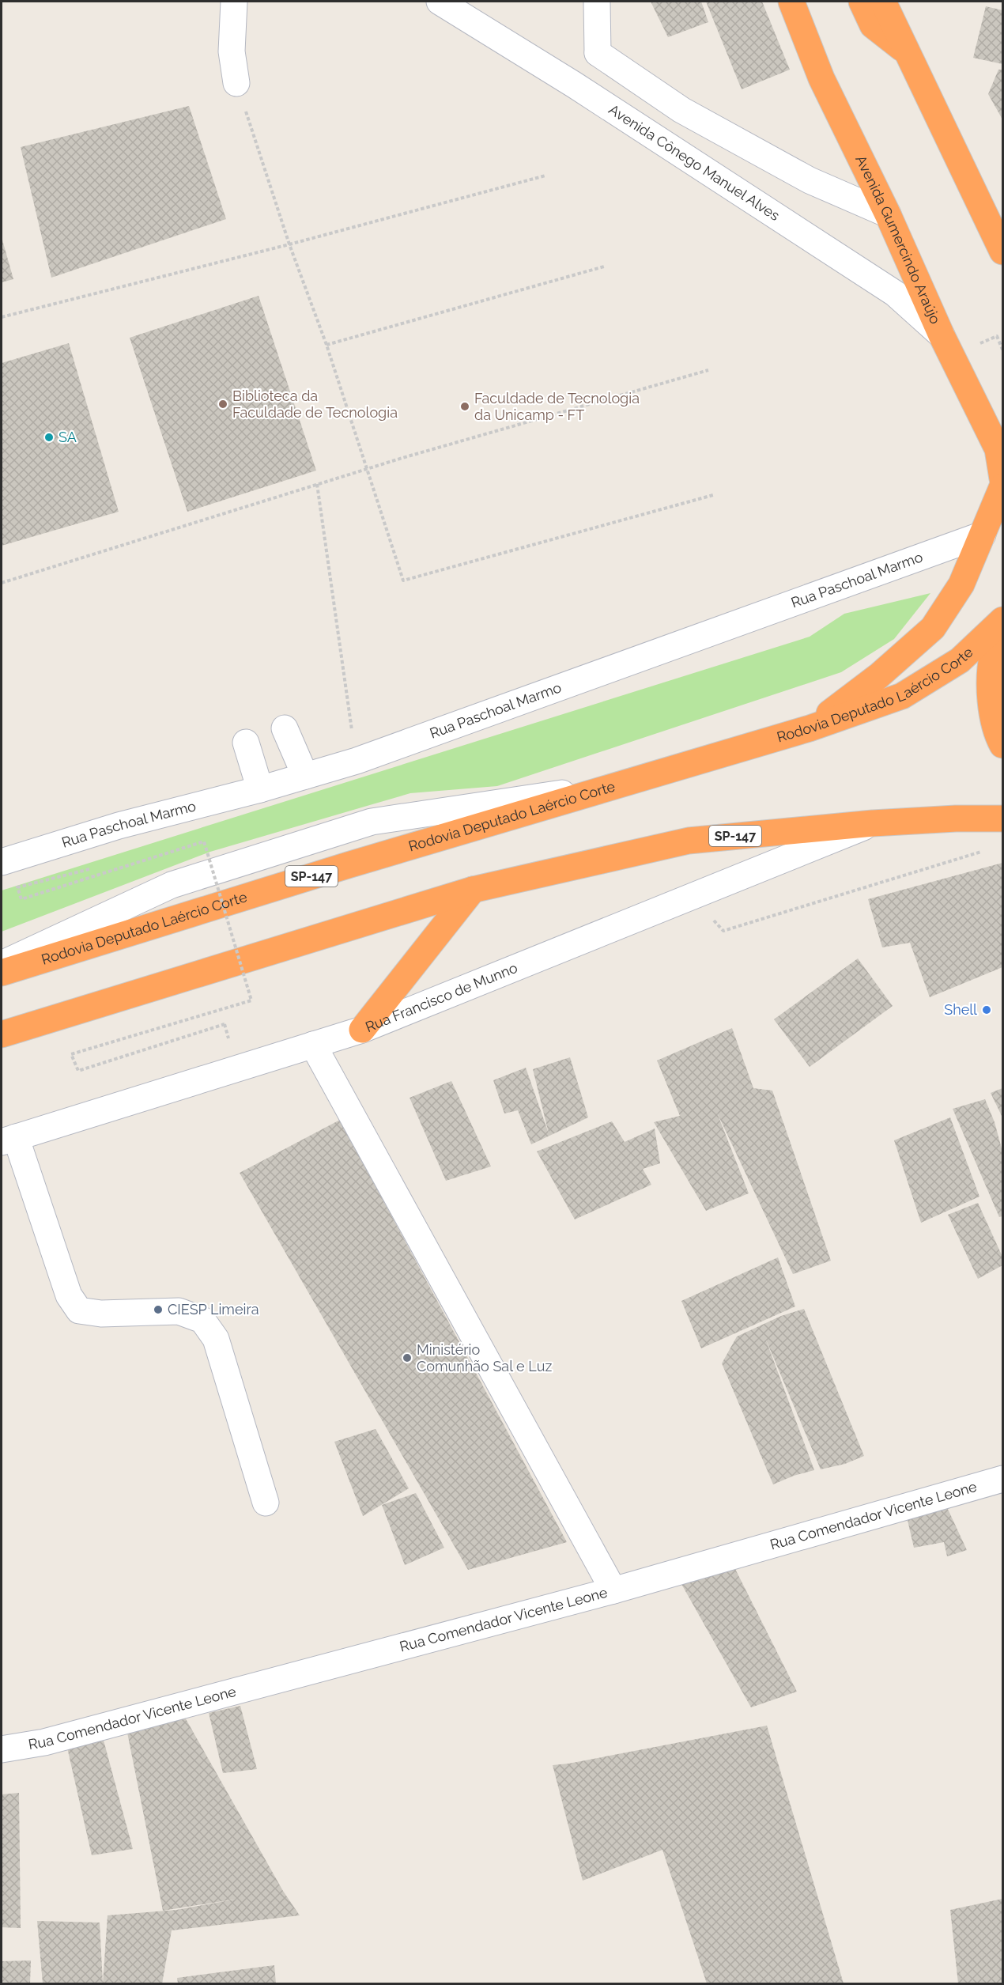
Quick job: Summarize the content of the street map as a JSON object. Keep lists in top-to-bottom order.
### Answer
{
  "streets": {
    "highway": ["Avenida Gumercindo Araújo", "Rodovia Deputado Laércio Corte", "SP-147"],
    "street": [
      "Avenida Cônego Manuel Alves",
      "Rua Paschoal Marmo",
      "Rua Francisco de Munno",
      "Rua Comendador Vicente Leone"
    ]
  },
  "crossings": [
    ["Avenida Cônego Manuel Alves", "Avenida Gumercindo Araújo"],
    ["SP-147", "Rua Francisco de Munno"]
  ],
  "places": [
    "Biblioteca da Faculdade de Tecnologia",
    "Faculdade de Tecnologia da Unicamp - FT",
    "SA",
    "Shell",
    "CIESP Limeira",
    "Ministério Comunhão Sal e Luz"
  ]
}
